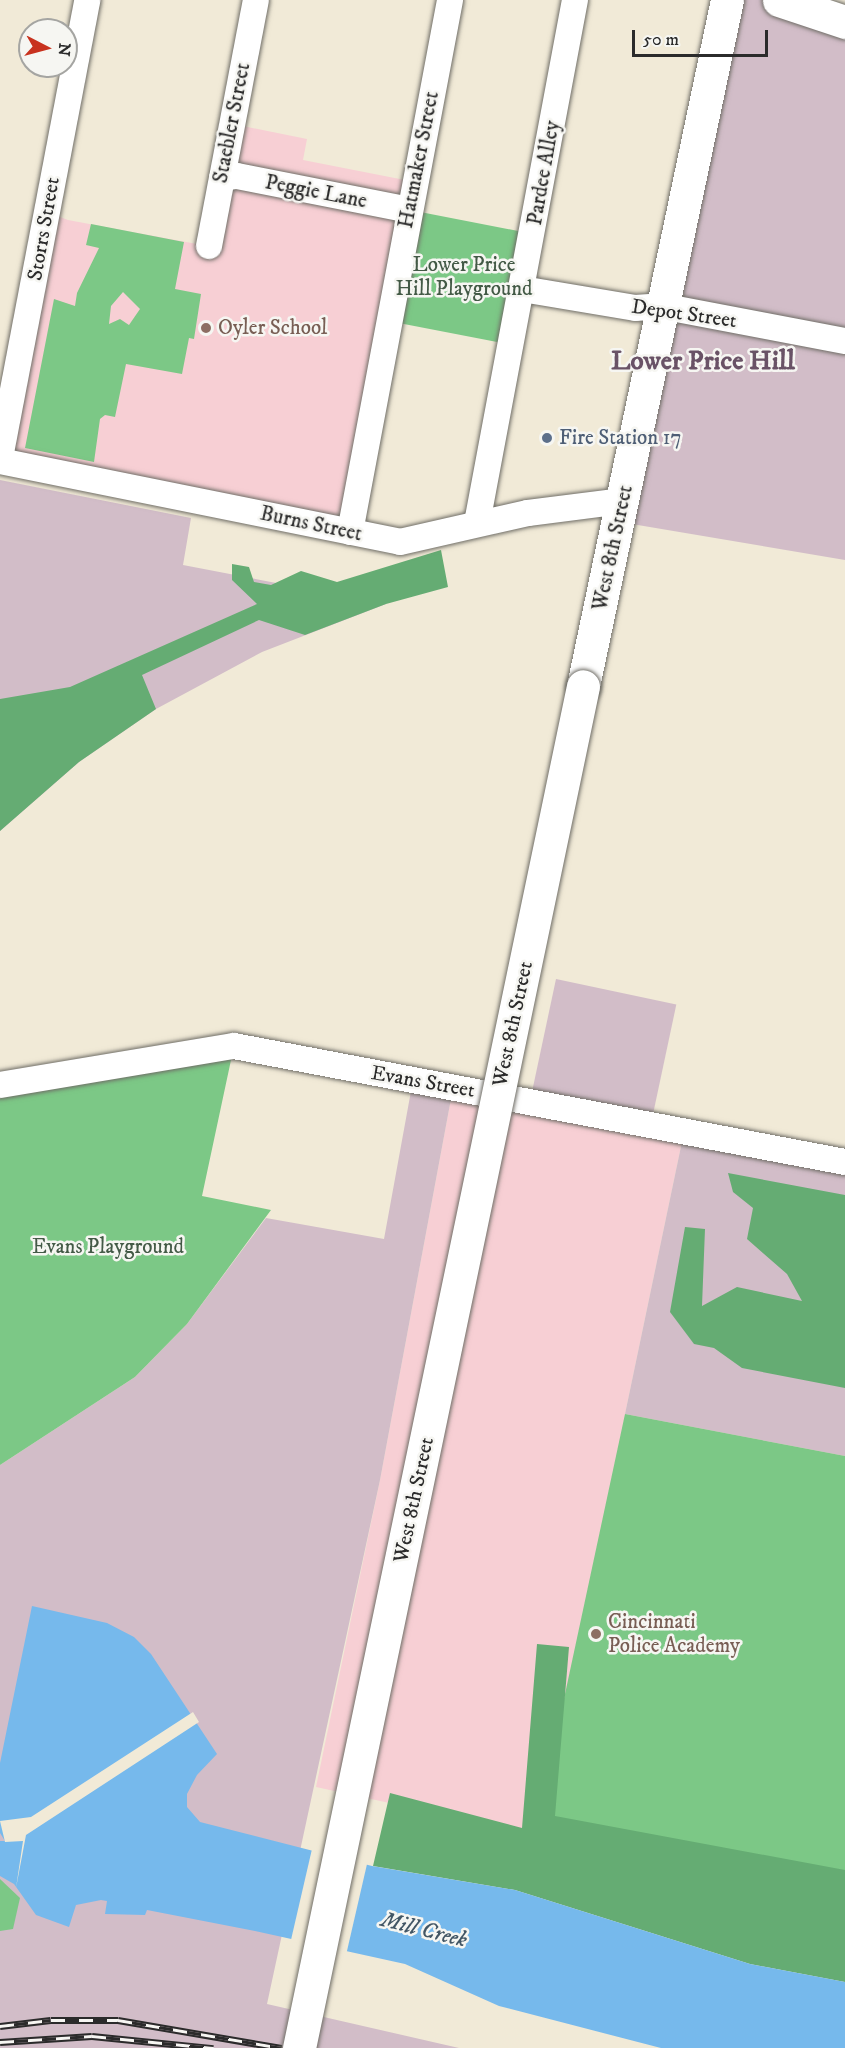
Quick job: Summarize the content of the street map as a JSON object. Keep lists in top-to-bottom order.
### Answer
{
  "streets": {
    "main road": ["West 8th Street"],
    "street": [
      "Staebler Street",
      "Hatmaker Street",
      "Pardee Alley",
      "Peggie Lane",
      "Storrs Street",
      "Depot Street",
      "Burns Street",
      "Evans Street"
    ]
  },
  "crossings": [
    ["Staebler Street", "Peggie Lane"],
    ["Hatmaker Street", "Peggie Lane"],
    ["Hatmaker Street", "Burns Street"],
    ["Pardee Alley", "Depot Street"],
    ["Pardee Alley", "Burns Street"],
    ["Storrs Street", "Burns Street"],
    ["Depot Street", "West 8th Street"],
    ["Burns Street", "West 8th Street"]
  ],
  "districts": ["Lower Price Hill"],
  "water": ["Mill Creek"],
  "parks": ["Lower Price Hill Playground", "Evans Playground"],
  "places": ["Oyler School", "Fire Station 17", "Cincinnati Police Academy"],
  "scale_bar": "50 m",
  "north": "right"
}
